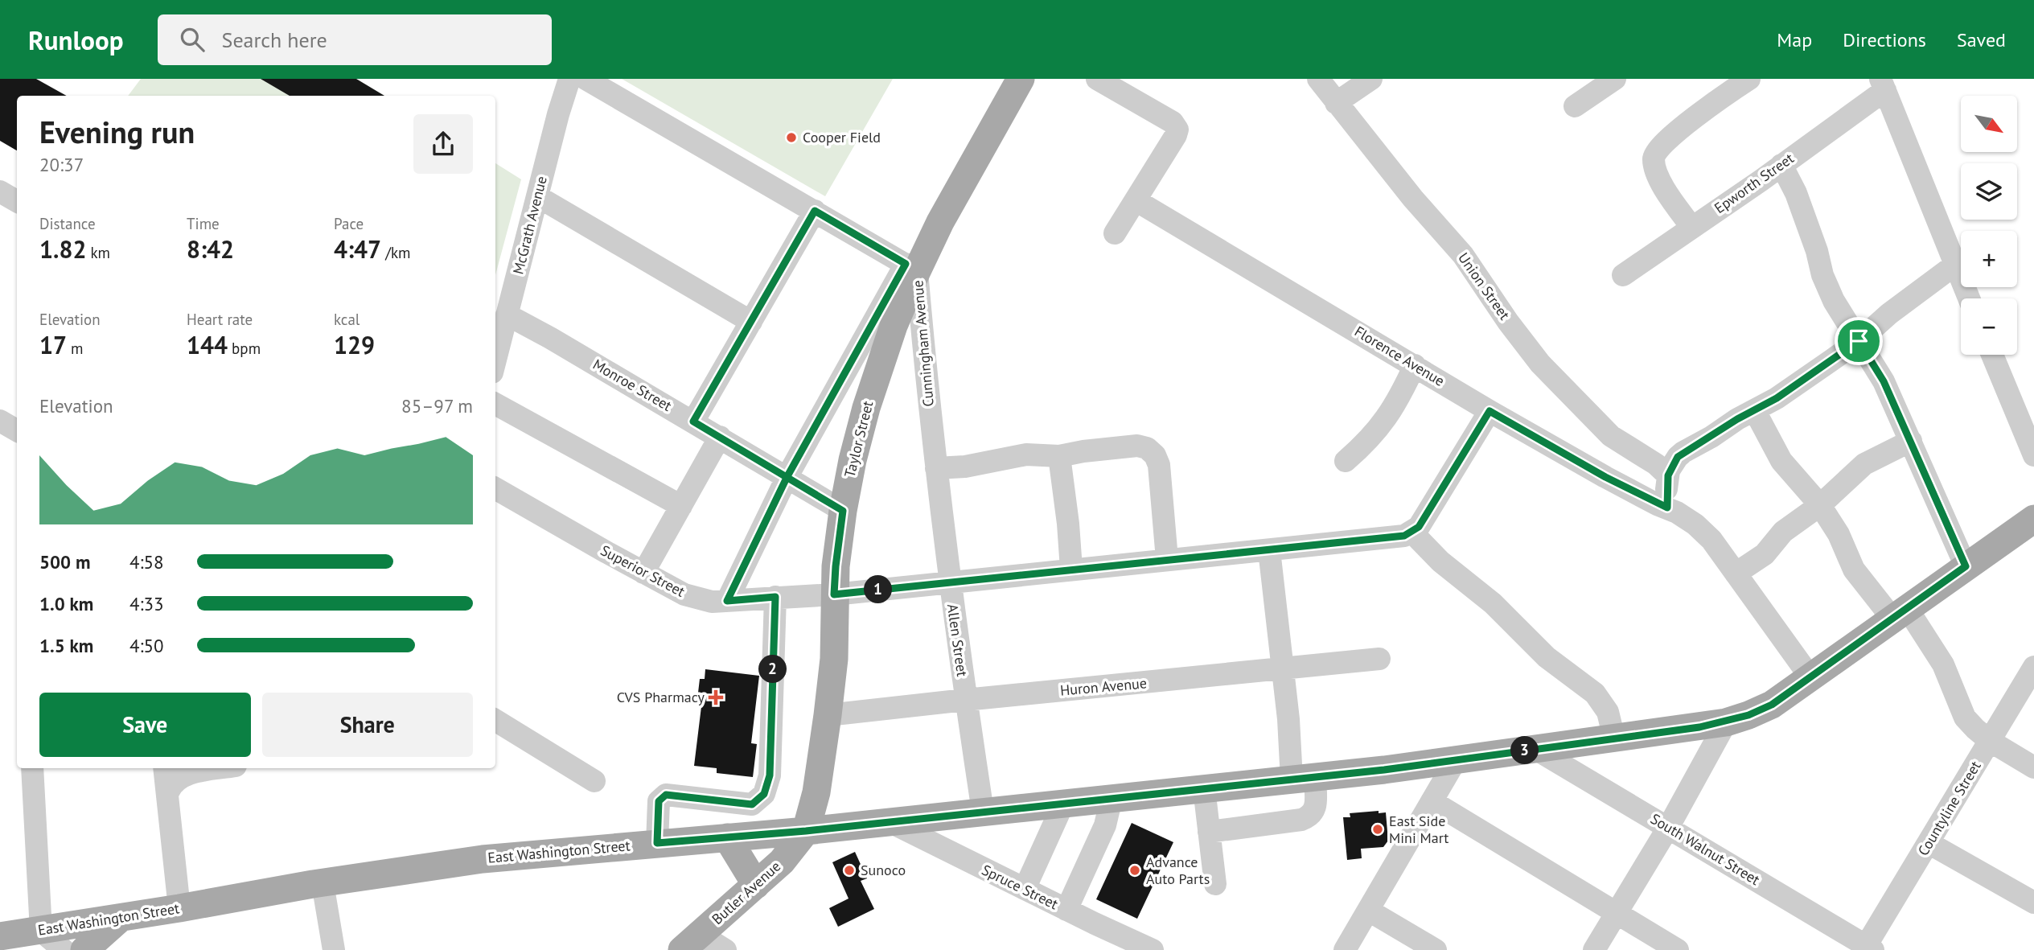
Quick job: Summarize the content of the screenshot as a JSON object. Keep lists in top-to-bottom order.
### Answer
{
  "streets": {
    "main road": ["Taylor Street", "East Washington Street", "Butler Avenue"],
    "street": [
      "Epworth Street",
      "McGrath Avenue",
      "Union Street",
      "Cunningham Avenue",
      "Florence Avenue",
      "Monroe Street",
      "Superior Street",
      "Allen Street",
      "Huron Avenue",
      "Countyline Street",
      "South Walnut Street",
      "Spruce Street"
    ]
  },
  "crossings": [
    ["McGrath Avenue", "Monroe Street"],
    ["Cunningham Avenue", "Taylor Street"],
    ["Cunningham Avenue", "Allen Street"],
    ["Monroe Street", "Taylor Street"],
    ["Taylor Street", "Superior Street"],
    ["Taylor Street", "Huron Avenue"],
    ["Taylor Street", "East Washington Street"],
    ["Taylor Street", "Butler Avenue"],
    ["Superior Street", "Allen Street"],
    ["Allen Street", "Huron Avenue"],
    ["Allen Street", "East Washington Street"],
    ["Countyline Street", "South Walnut Street"],
    ["South Walnut Street", "East Washington Street"],
    ["East Washington Street", "Spruce Street"],
    ["East Washington Street", "Butler Avenue"]
  ],
  "places": {
    "other": [
      "Cooper Field",
      "East Side Mini Mart",
      "Sunoco",
      "Advance Auto Parts"
    ],
    "health": ["CVS Pharmacy"]
  },
  "north": "bottom right",
  "page": {
    "header": "Runloop",
    "search": "Search here",
    "nav": ["Map", "Directions", "Saved"],
    "map_buttons": ["+", "−"],
    "heading": ["Evening run", "20:37"],
    "stats": [
      ["Distance", "1.82 km"],
      ["Time", "8:42"],
      ["Pace", "4:47 /km"],
      ["Elevation", "17 m"],
      ["Heart rate", "144 bpm"],
      ["kcal", "129"]
    ],
    "chart": ["Elevation", "85–97 m"],
    "list": [
      {
        "name": "500 m",
        "note": "4:58"
      },
      {
        "name": "1.0 km",
        "note": "4:33"
      },
      {
        "name": "1.5 km",
        "note": "4:50"
      }
    ],
    "pins": ["1", "2", "3"],
    "buttons": ["Save", "Share"]
  }
}
